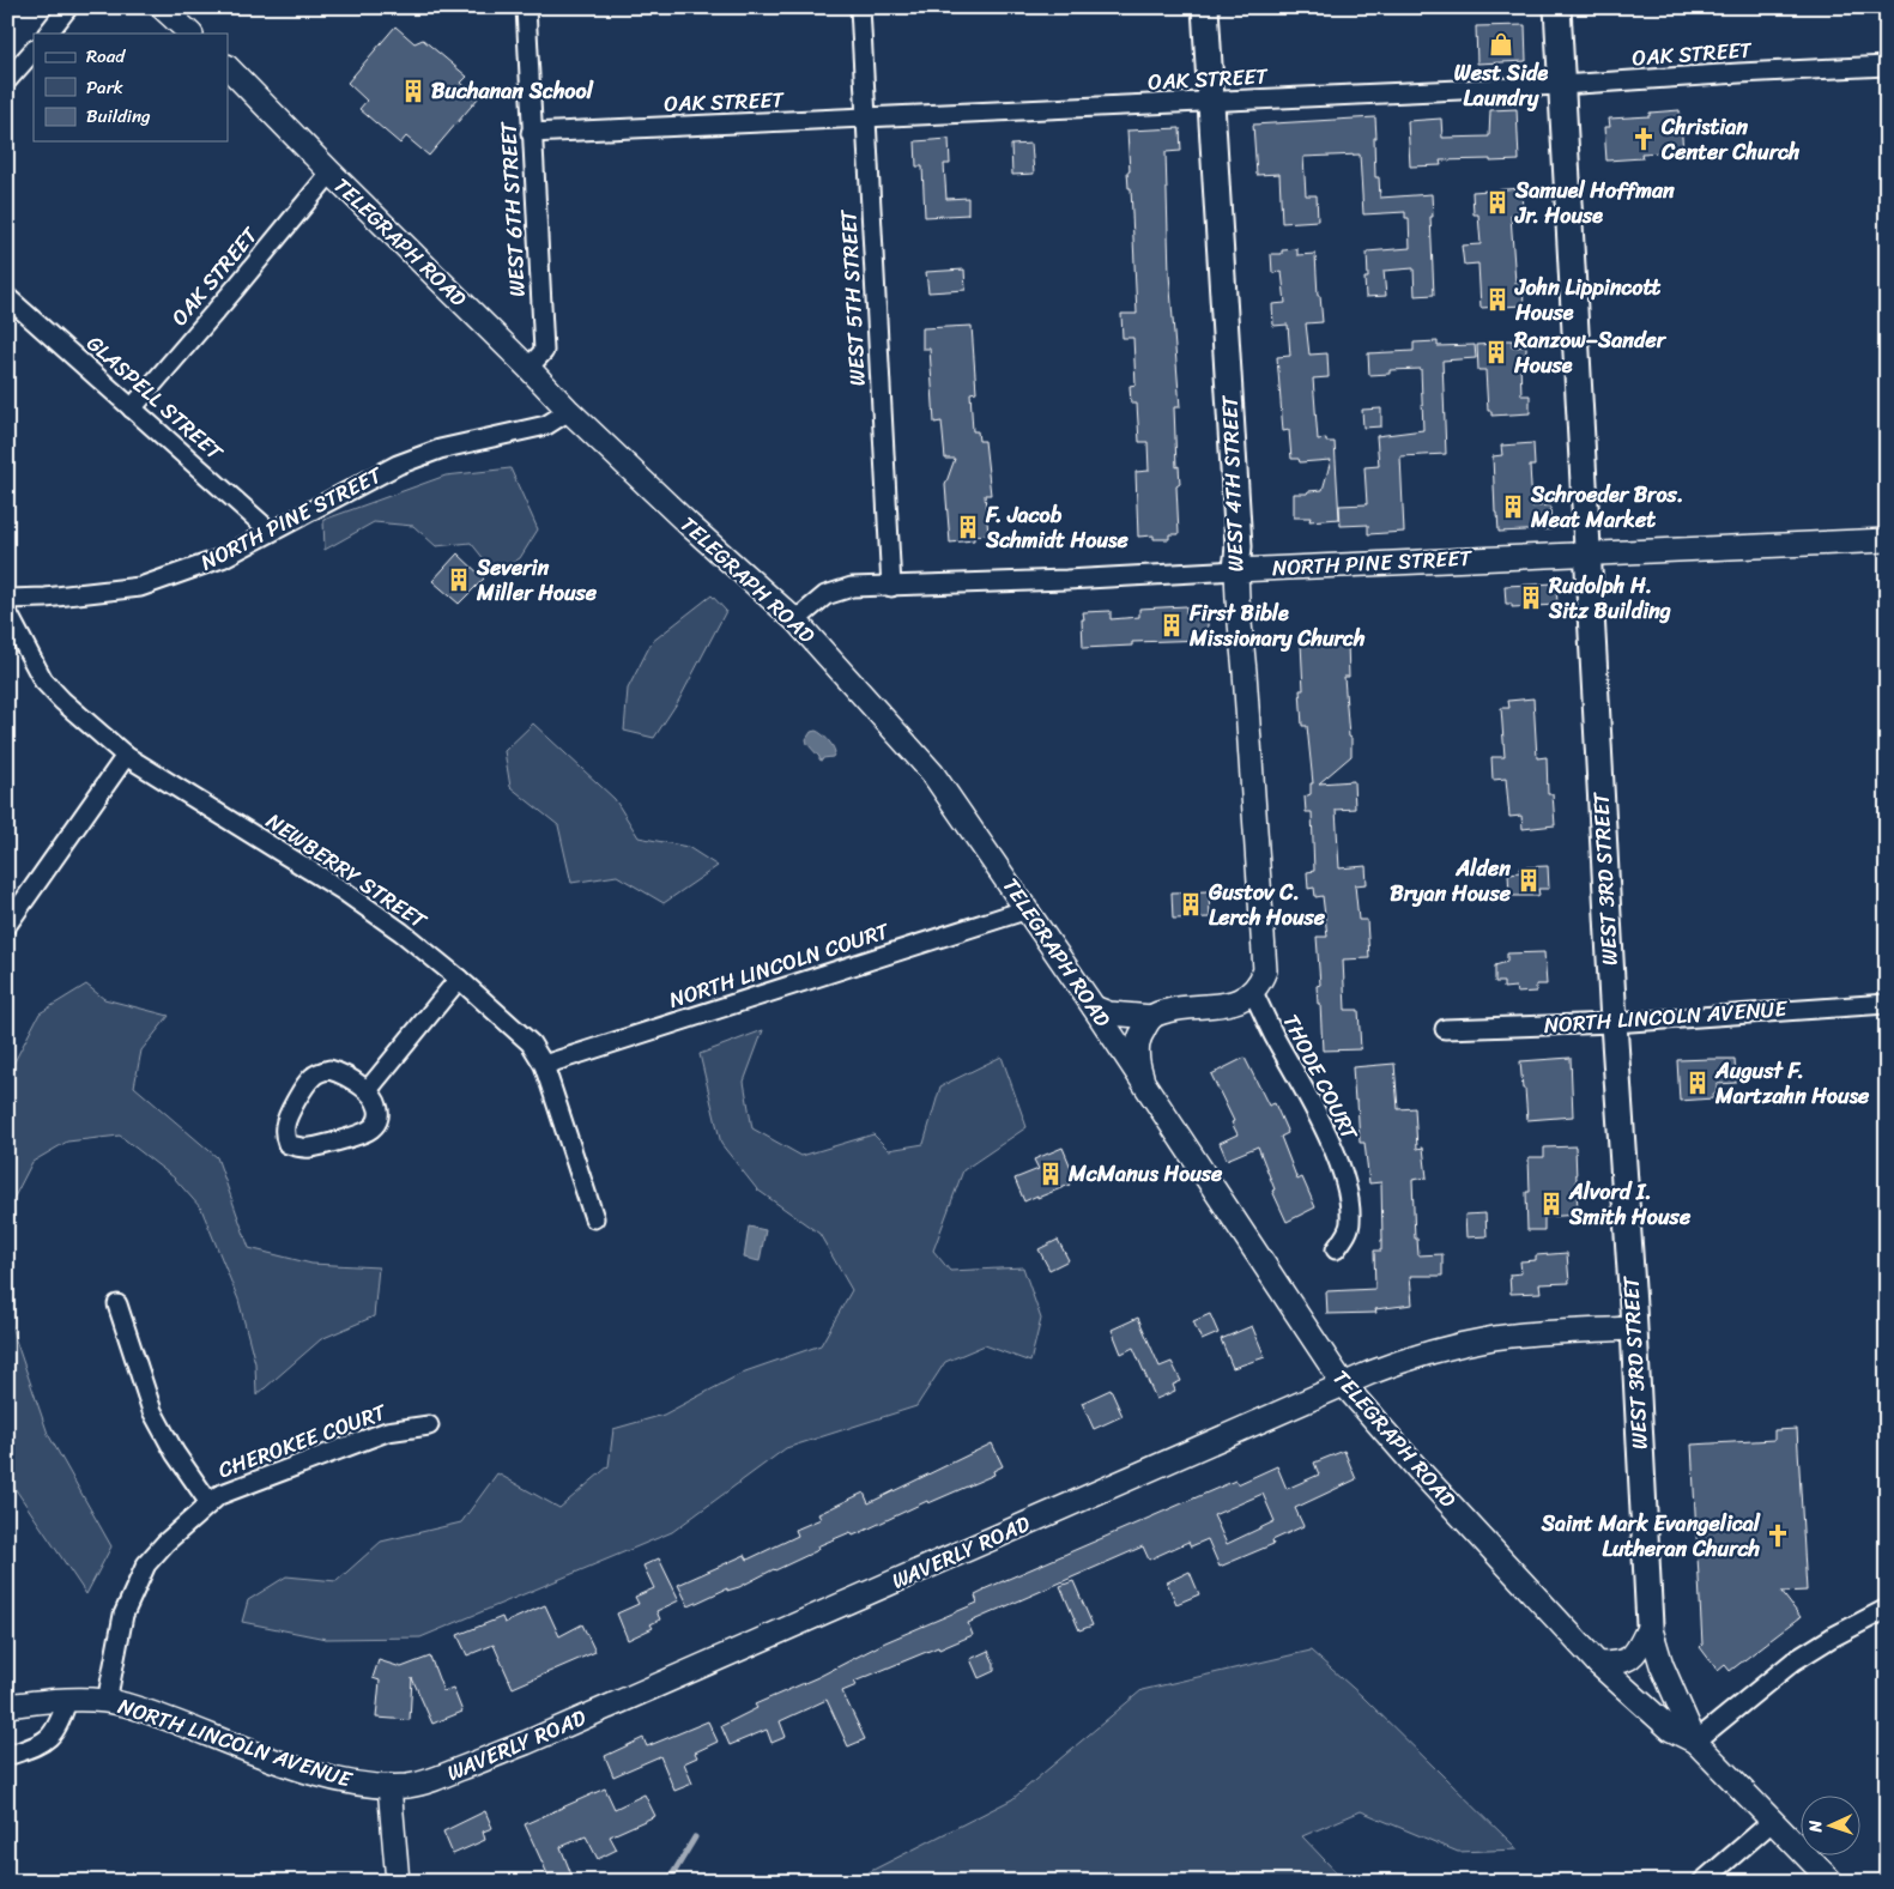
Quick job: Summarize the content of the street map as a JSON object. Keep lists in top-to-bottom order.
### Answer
{
  "streets": {
    "main road": ["WEST 4TH STREET", "WEST 3RD STREET"],
    "street": [
      "OAK STREET",
      "WEST 6TH STREET",
      "TELEGRAPH ROAD",
      "WEST 5TH STREET",
      "GLASPELL STREET",
      "NORTH PINE STREET",
      "NEWBERRY STREET",
      "NORTH LINCOLN COURT",
      "NORTH LINCOLN AVENUE",
      "THODE COURT",
      "CHEROKEE COURT",
      "WAVERLY ROAD"
    ]
  },
  "crossings": [
    ["OAK STREET", "WEST 6TH STREET"],
    ["OAK STREET", "TELEGRAPH ROAD"],
    ["OAK STREET", "WEST 5TH STREET"],
    ["OAK STREET", "GLASPELL STREET"],
    ["OAK STREET", "WEST 4TH STREET"],
    ["OAK STREET", "WEST 3RD STREET"],
    ["WEST 6TH STREET", "TELEGRAPH ROAD"],
    ["TELEGRAPH ROAD", "NORTH PINE STREET"],
    ["TELEGRAPH ROAD", "WEST 3RD STREET"],
    ["TELEGRAPH ROAD", "NORTH LINCOLN COURT"],
    ["TELEGRAPH ROAD", "WAVERLY ROAD"],
    ["WEST 5TH STREET", "NORTH PINE STREET"],
    ["GLASPELL STREET", "NORTH PINE STREET"],
    ["WEST 4TH STREET", "NORTH PINE STREET"],
    ["WEST 4TH STREET", "THODE COURT"],
    ["NORTH PINE STREET", "WEST 3RD STREET"],
    ["NEWBERRY STREET", "NORTH LINCOLN COURT"],
    ["WEST 3RD STREET", "NORTH LINCOLN AVENUE"],
    ["WEST 3RD STREET", "WAVERLY ROAD"],
    ["NORTH LINCOLN AVENUE", "CHEROKEE COURT"],
    ["NORTH LINCOLN AVENUE", "WAVERLY ROAD"]
  ],
  "places": {
    "shop": ["West Side Laundry"],
    "building": [
      "Buchanan School",
      "Samuel Hoffman Jr. House",
      "John Lippincott House",
      "Ranzow–Sander House",
      "Schroeder Bros. Meat Market",
      "F. Jacob Schmidt House",
      "Severin Miller House",
      "Rudolph H. Sitz Building",
      "First Bible Missionary Church",
      "Alden Bryan House",
      "Gustov C. Lerch House",
      "August F. Martzahn House",
      "McManus House",
      "Alvord I. Smith House"
    ],
    "church": ["Christian Center Church", "Saint Mark Evangelical Lutheran Church"]
  },
  "legend": ["Road", "Park", "Building"],
  "north": "left"
}
